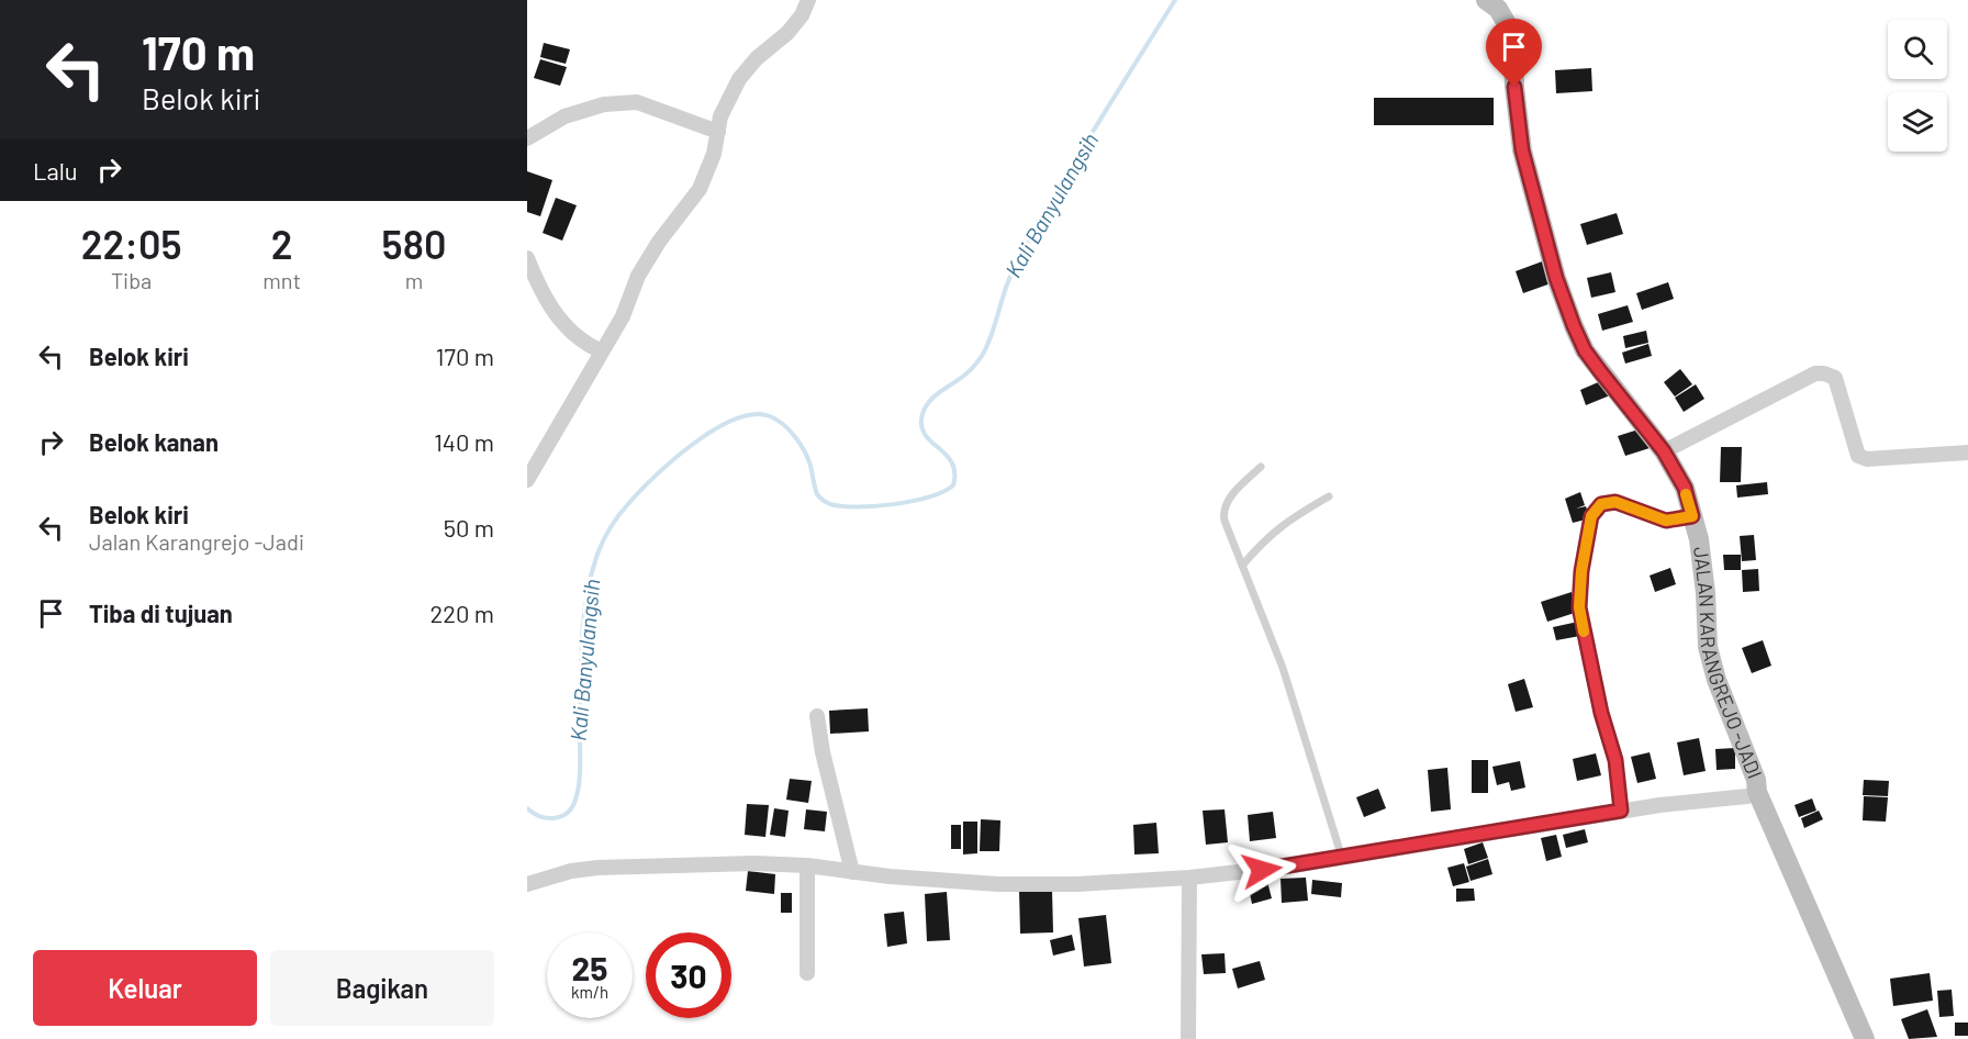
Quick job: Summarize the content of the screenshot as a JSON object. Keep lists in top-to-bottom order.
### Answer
{
  "streets": {
    "street": ["JALAN KARANGREJO -JADI"]
  },
  "water": ["Kali Banyulangsih"],
  "page": {
    "turn": ["170 m", "Belok kiri"],
    "then": "Lalu",
    "eta": [
      "22:05",
      "Tiba",
      "2",
      "mnt",
      "580",
      "m"
    ],
    "list": [
      {
        "name": "Belok kiri",
        "value": "170 m"
      },
      {
        "name": "Belok kanan",
        "value": "140 m"
      },
      {
        "name": "Belok kiri",
        "note": "Jalan Karangrejo -Jadi",
        "value": "50 m"
      },
      {
        "name": "Tiba di tujuan",
        "value": "220 m"
      }
    ],
    "speed": "25 km/h",
    "limit": "30",
    "buttons": ["Keluar", "Bagikan"]
  }
}
